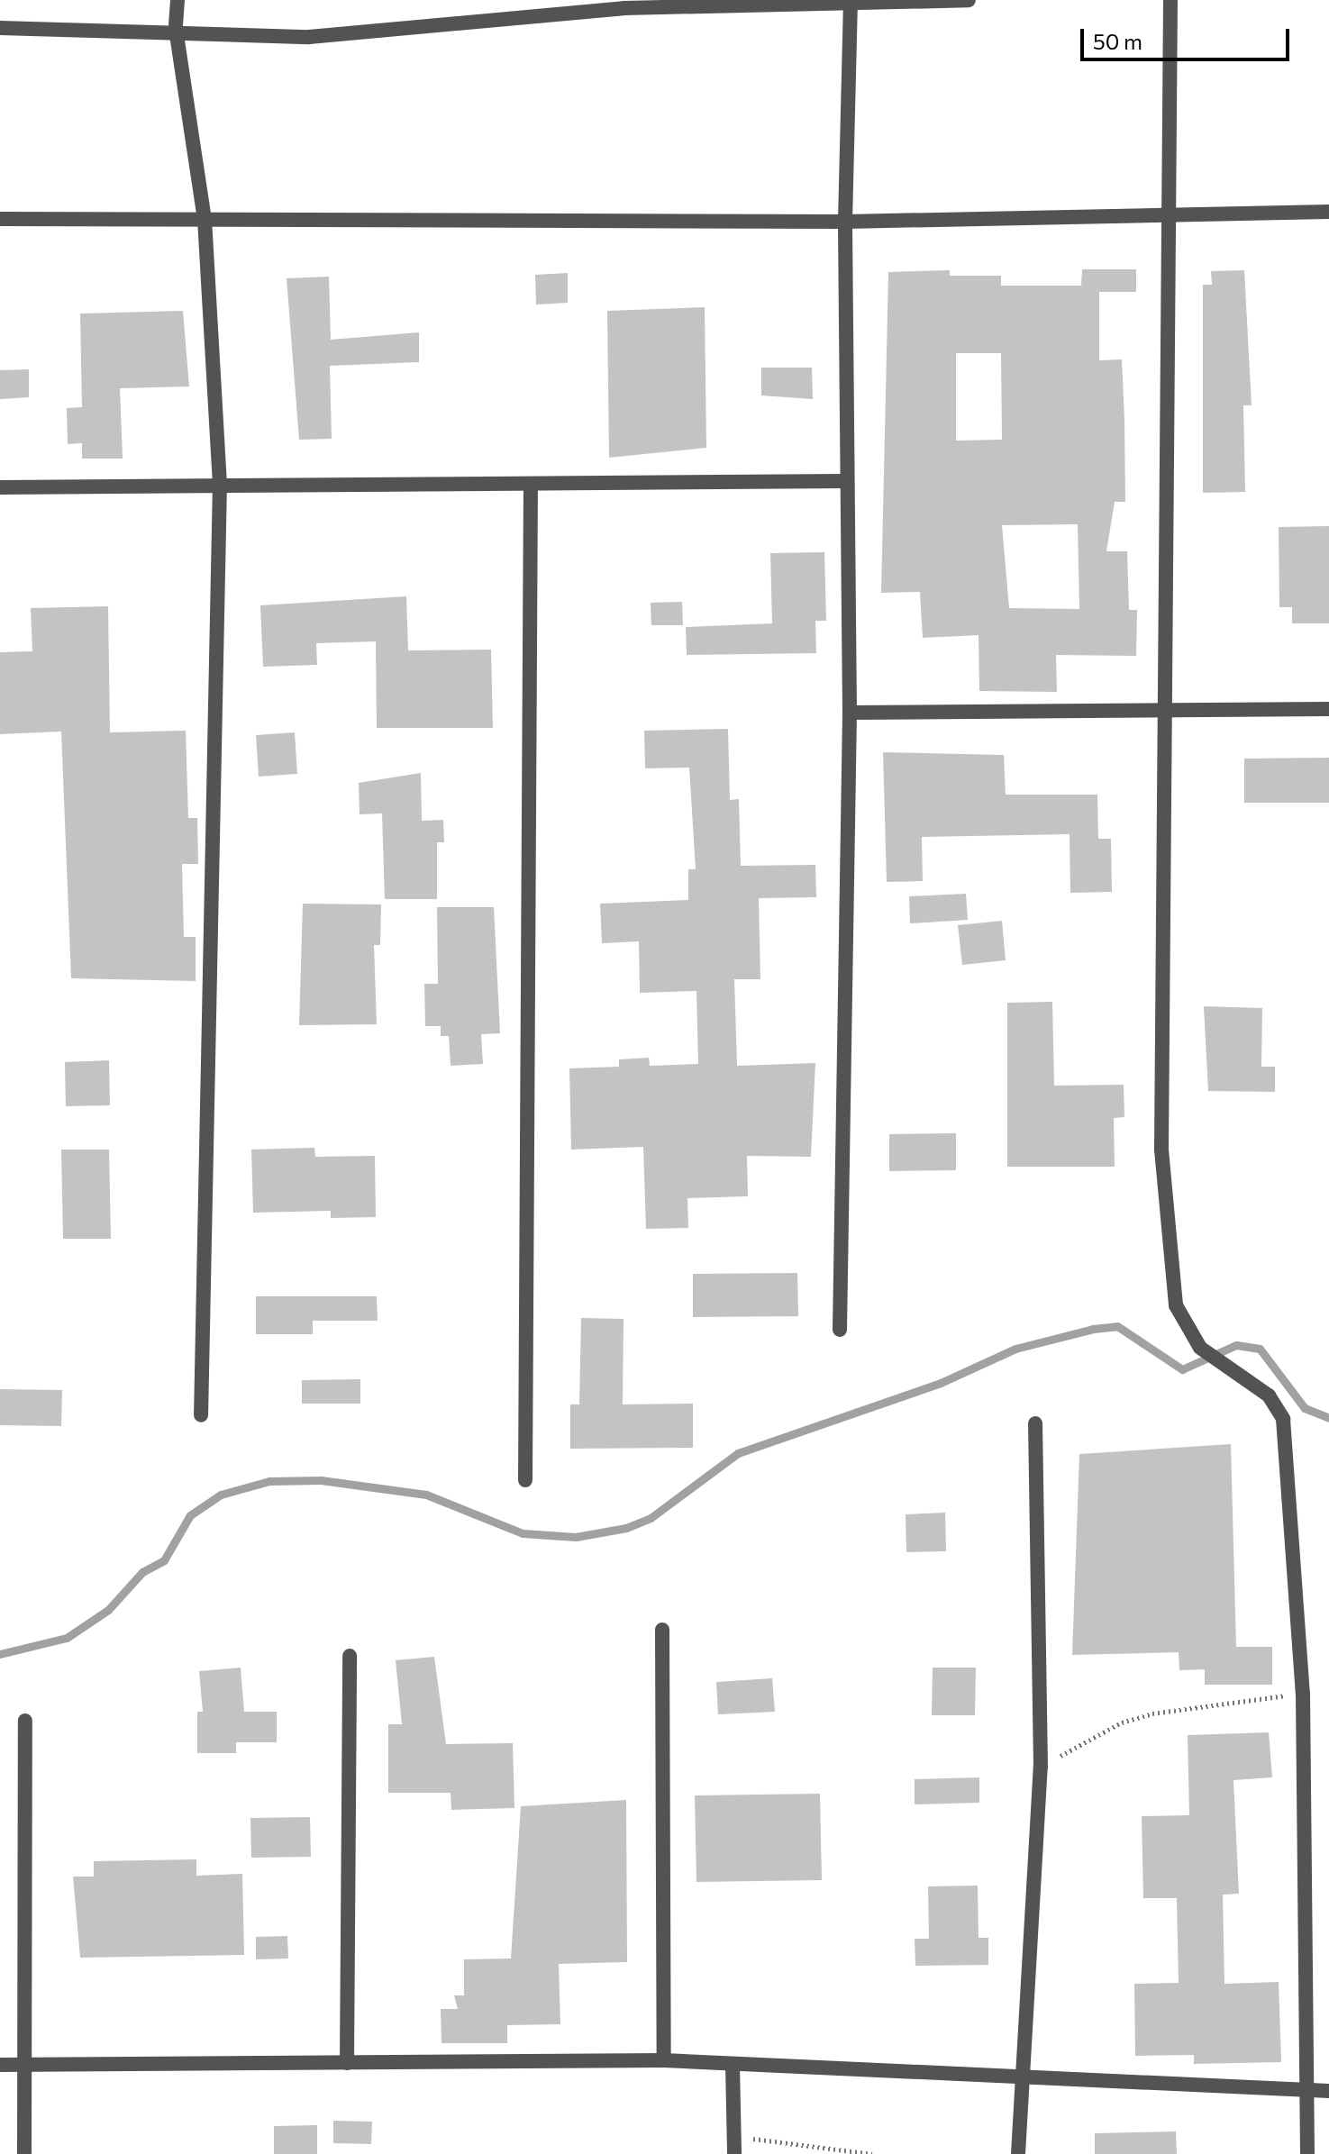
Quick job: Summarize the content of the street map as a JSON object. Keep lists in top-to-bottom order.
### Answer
{
  "scale_bar": "50 m"
}
